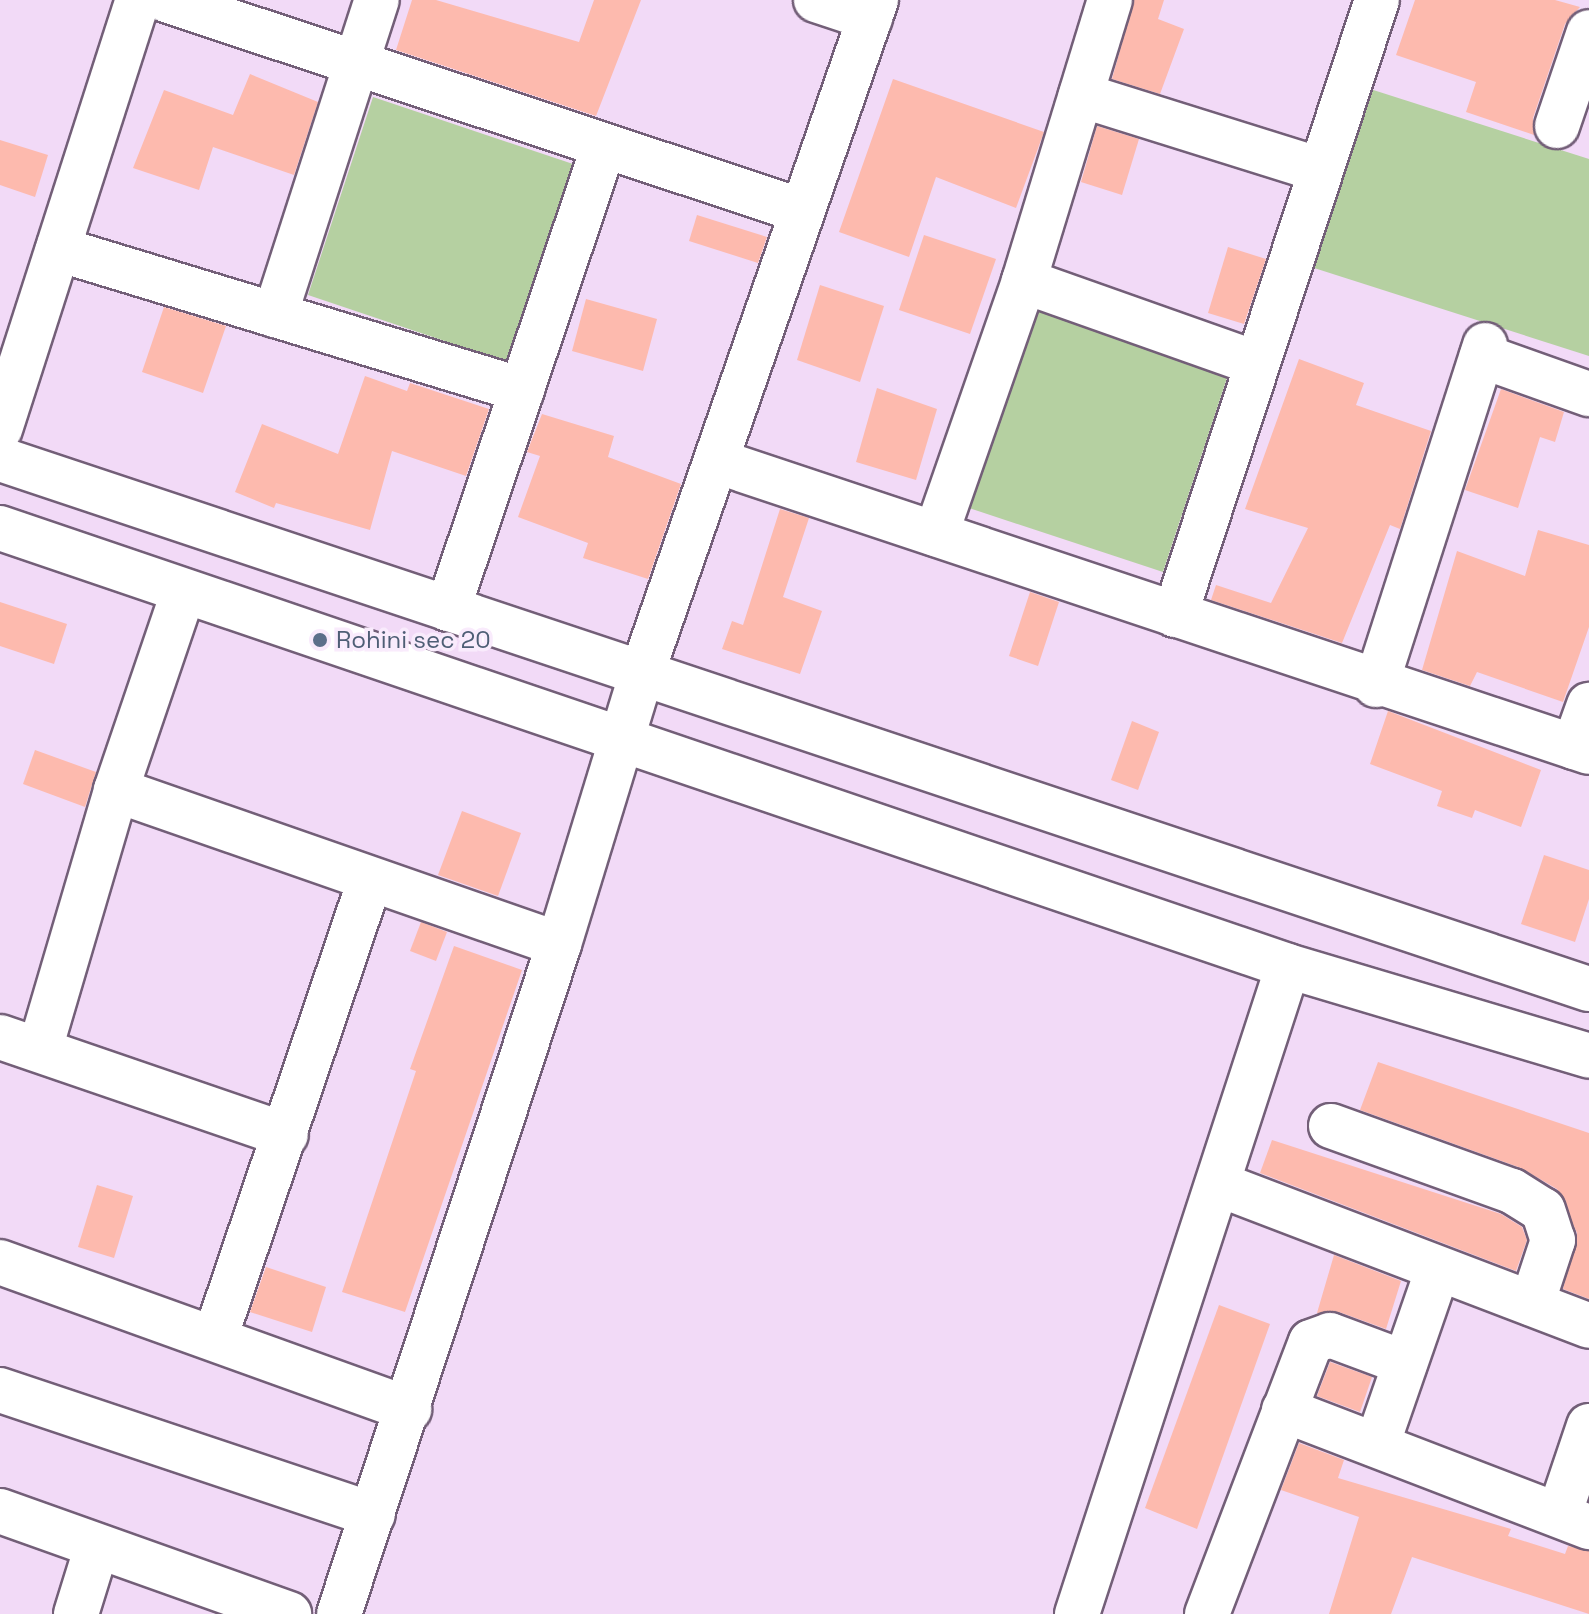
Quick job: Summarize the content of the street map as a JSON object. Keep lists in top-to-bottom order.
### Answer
{
  "places": ["Rohini sec 20"]
}
